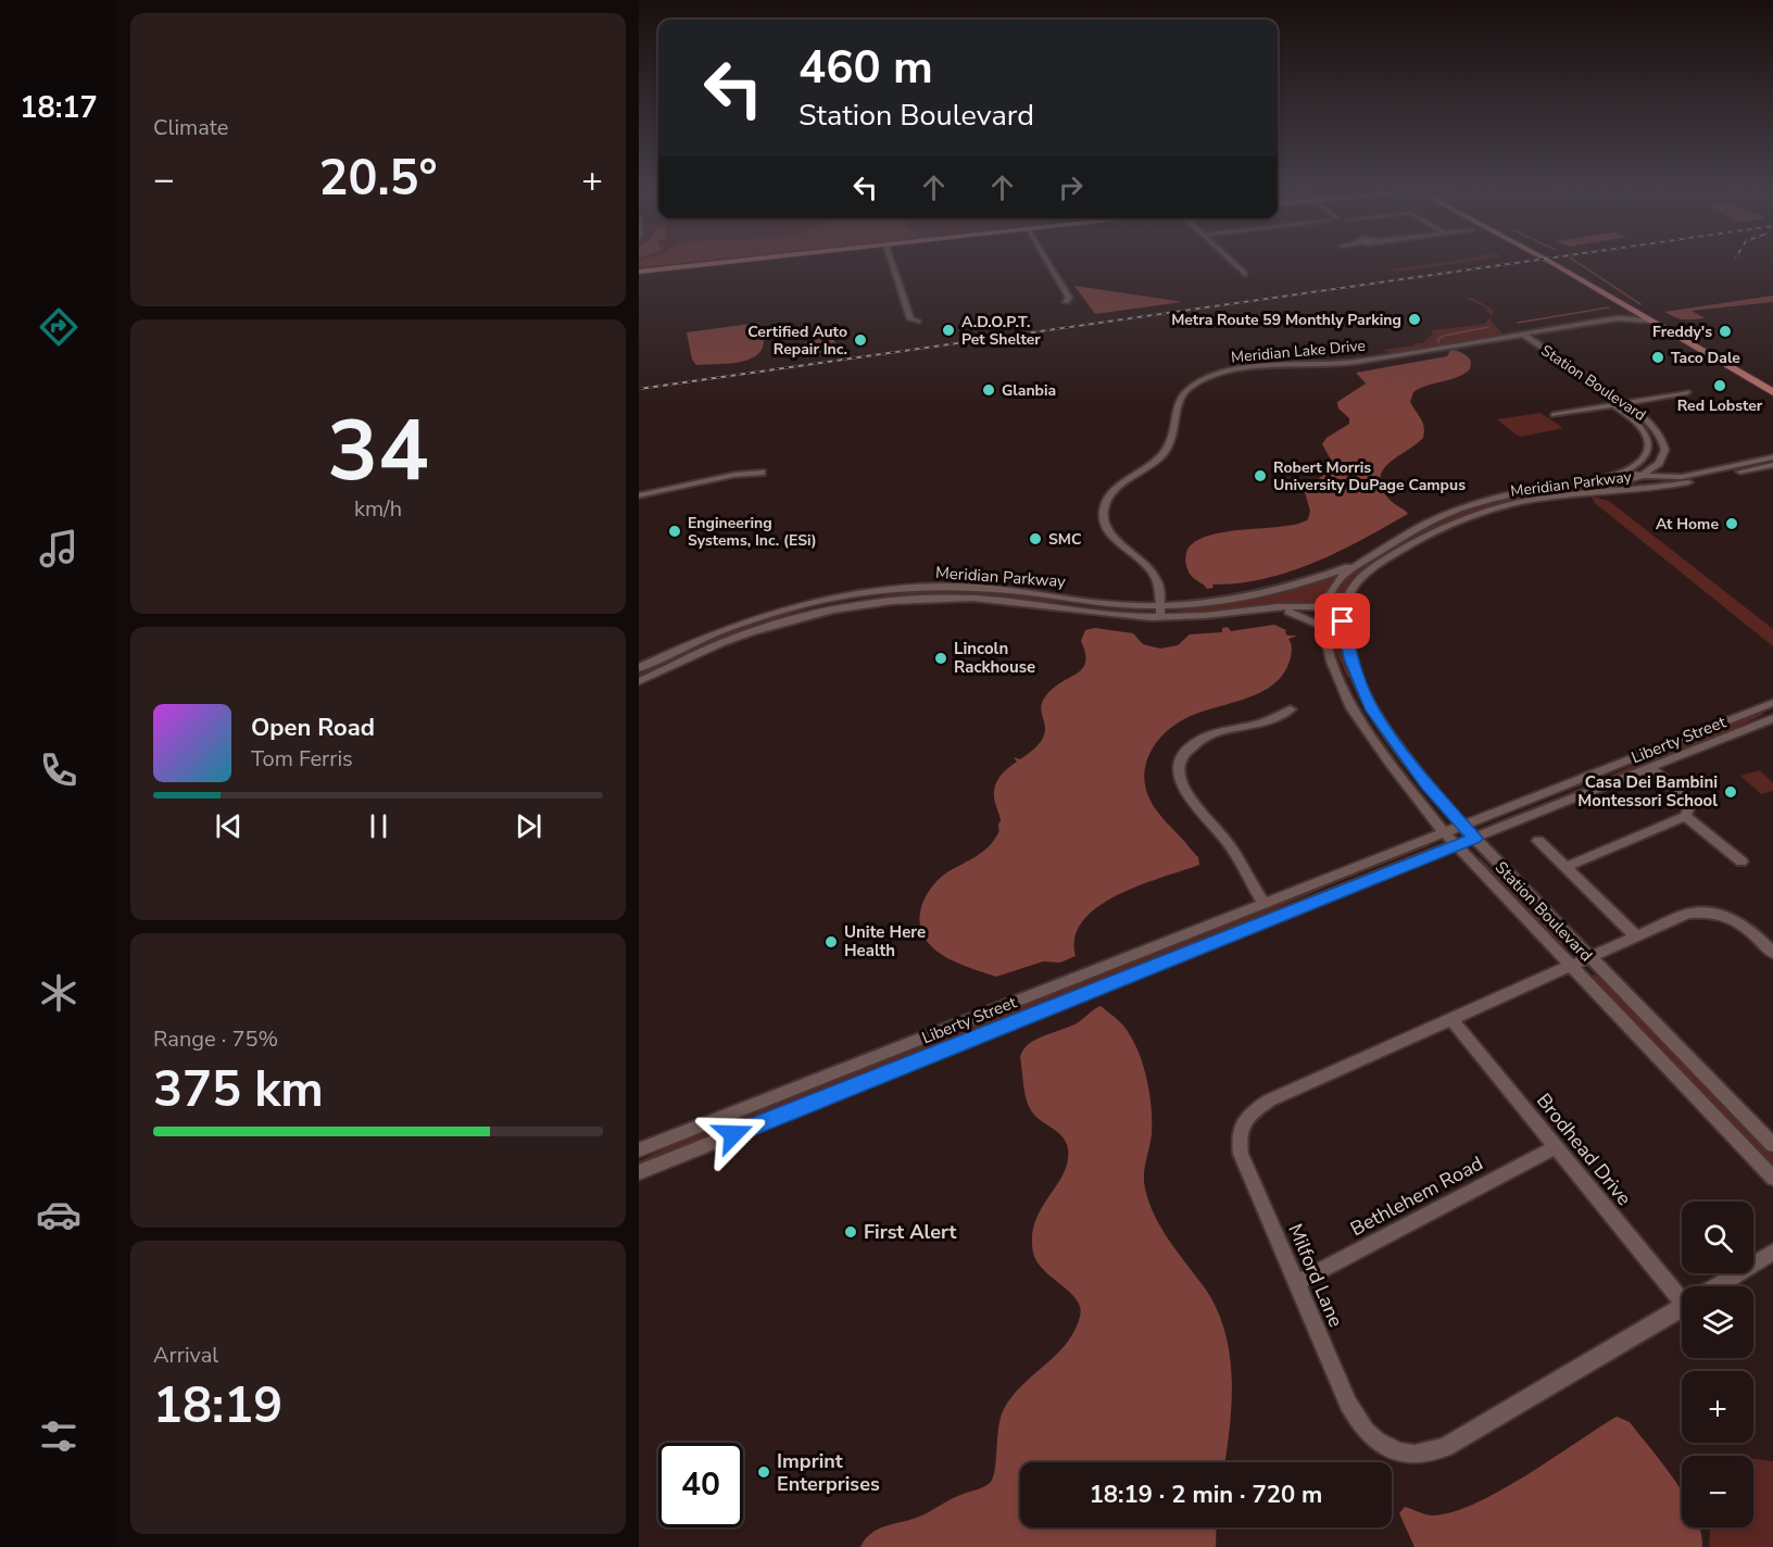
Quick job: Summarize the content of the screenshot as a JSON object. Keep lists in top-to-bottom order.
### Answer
{
  "streets": {
    "street": [
      "Meridian Lake Drive",
      "Station Boulevard",
      "Meridian Parkway",
      "Liberty Street",
      "Brodhead Drive",
      "Bethlehem Road",
      "Milford Lane"
    ]
  },
  "crossings": [
    ["Meridian Lake Drive", "Station Boulevard"],
    ["Meridian Lake Drive", "Meridian Parkway"],
    ["Station Boulevard", "Meridian Parkway"],
    ["Station Boulevard", "Liberty Street"],
    ["Station Boulevard", "Milford Lane"],
    ["Brodhead Drive", "Bethlehem Road"],
    ["Brodhead Drive", "Milford Lane"],
    ["Bethlehem Road", "Milford Lane"]
  ],
  "places": [
    "Metra Route 59 Monthly Parking",
    "A.D.O.P.T. Pet Shelter",
    "Freddy's",
    "Certified Auto Repair Inc.",
    "Taco Dale",
    "Red Lobster",
    "Glanbia",
    "Robert Morris University DuPage Campus",
    "At Home",
    "Engineering Systems, Inc. (ESi)",
    "SMC",
    "Lincoln Rackhouse",
    "Casa Dei Bambini Montessori School",
    "Unite Here Health",
    "First Alert",
    "Imprint Enterprises"
  ],
  "page": {
    "tabs": "18:17",
    "tile": [
      "Climate",
      ["34", "km/h"],
      ["Range · 75%", "375 km"],
      ["Arrival", "18:19"]
    ],
    "turn": ["460 m", "Station Boulevard"],
    "heat": ["−", "20.5°", "+"],
    "song": ["Open Road", "Tom Ferris"],
    "map_buttons": ["+", "−"],
    "limit": "40",
    "trip": "18:19 · 2 min · 720 m"
  }
}
